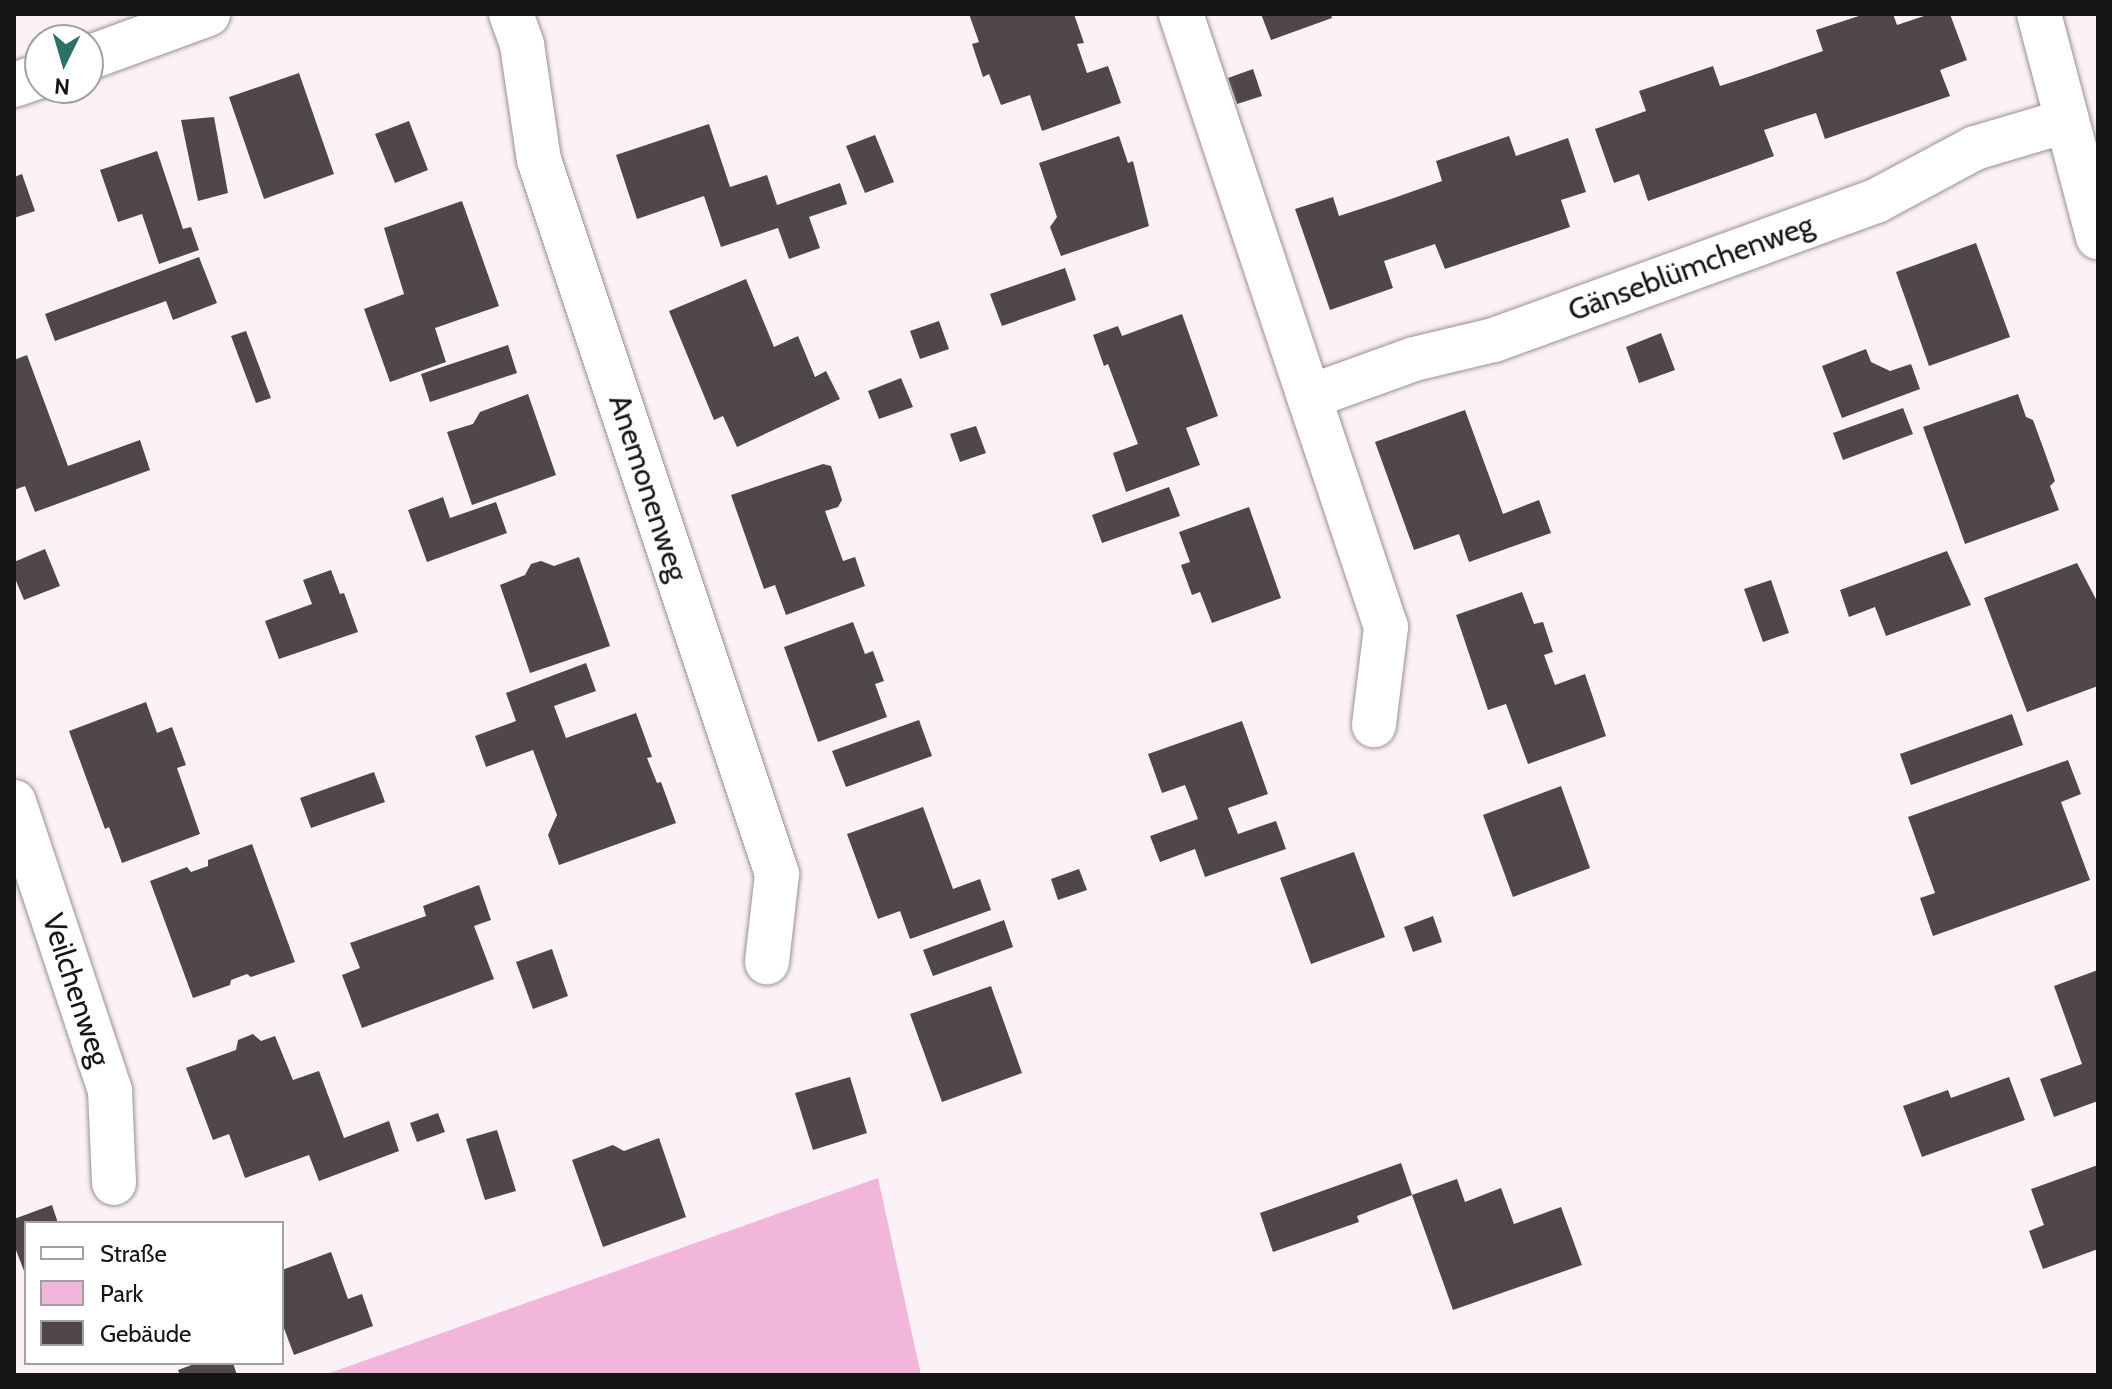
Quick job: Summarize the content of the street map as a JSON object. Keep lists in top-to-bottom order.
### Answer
{
  "streets": {
    "street": ["Gänseblümchenweg", "Anemonenweg", "Veilchenweg"]
  },
  "legend": ["Straße", "Park", "Gebäude"],
  "north": "bottom"
}
